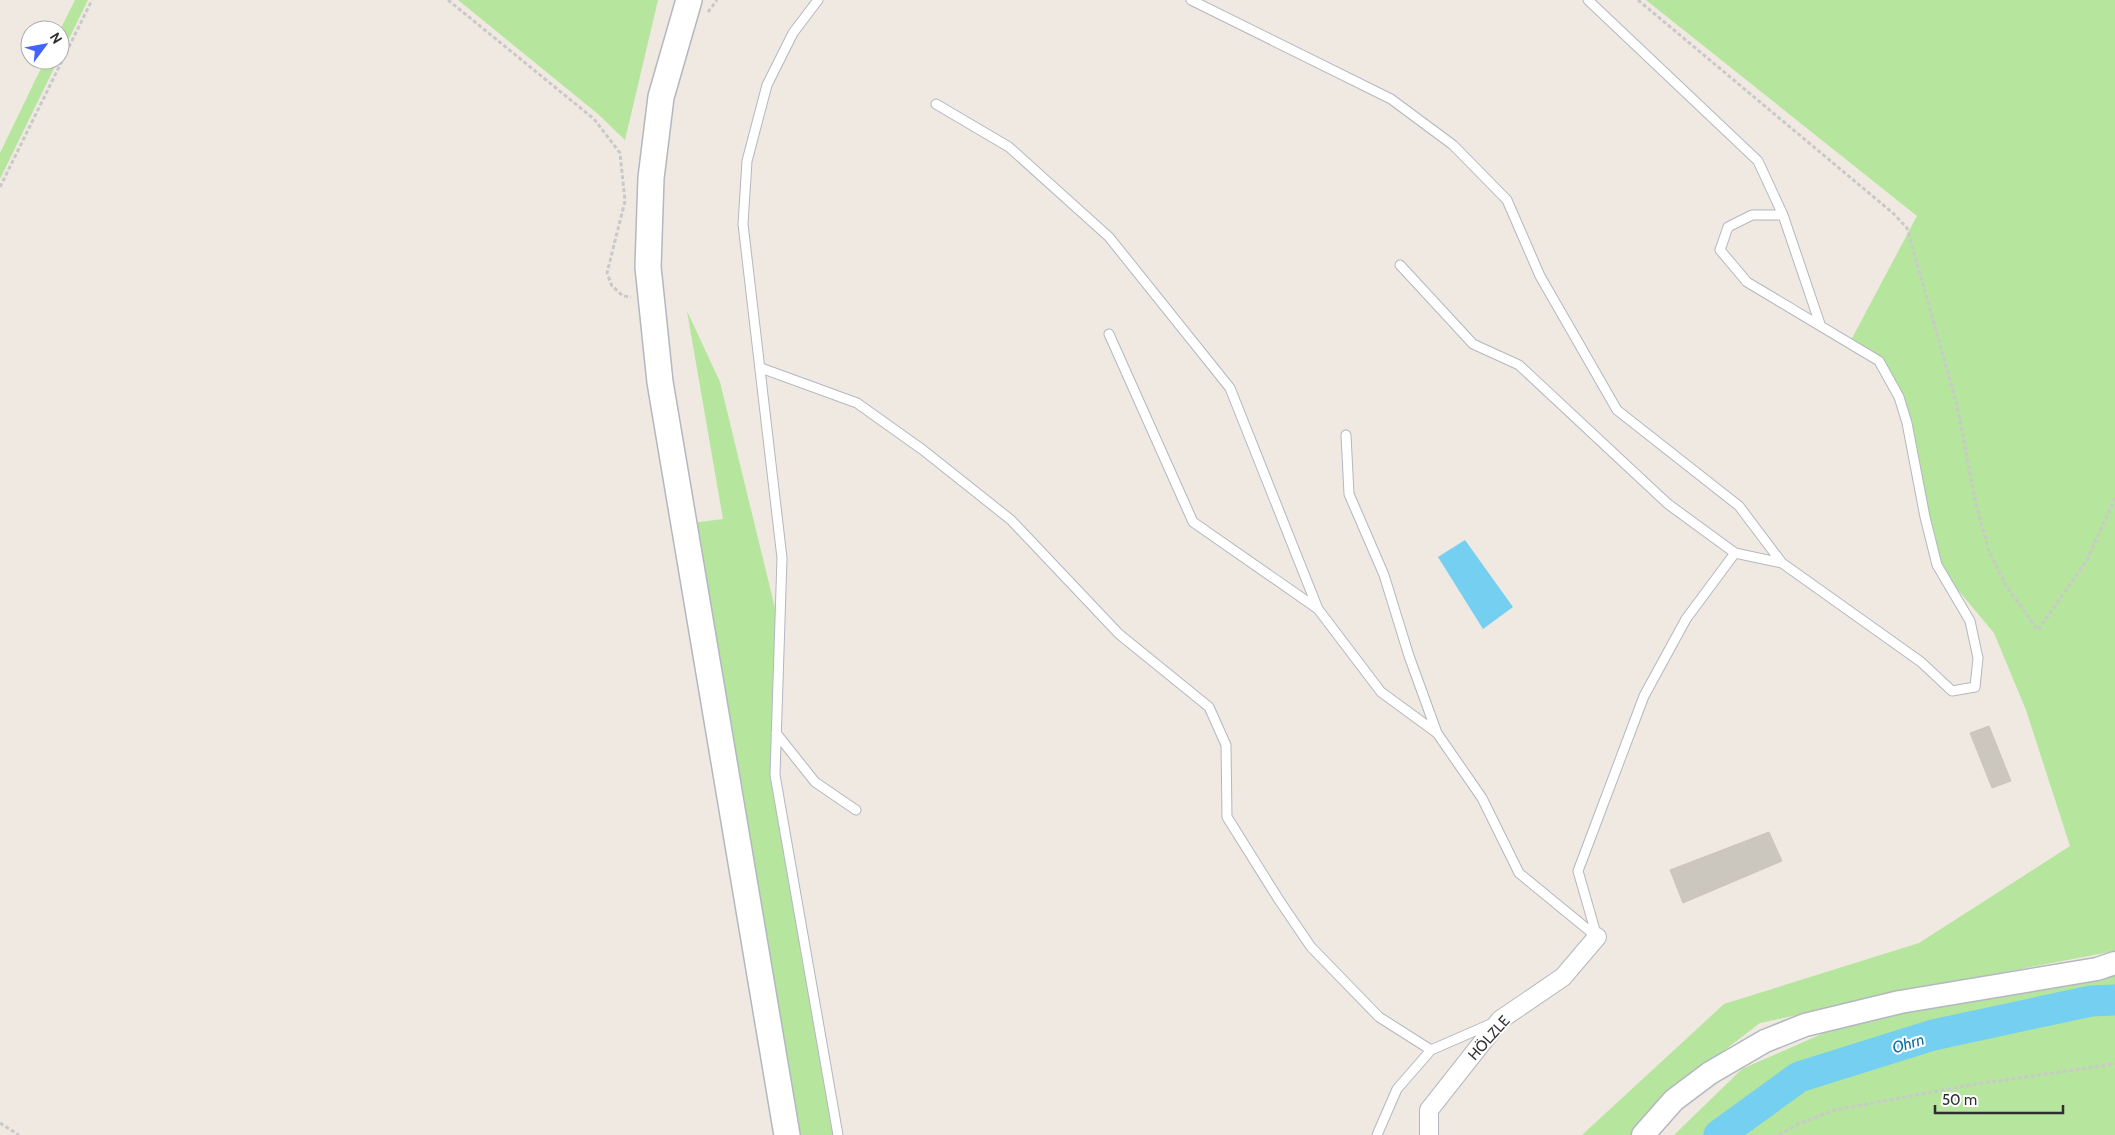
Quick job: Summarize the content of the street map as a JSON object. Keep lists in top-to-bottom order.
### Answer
{
  "streets": {
    "street": ["HÖLZLE"]
  },
  "water": ["Ohrn"],
  "scale_bar": "50 m",
  "north": "top right"
}
